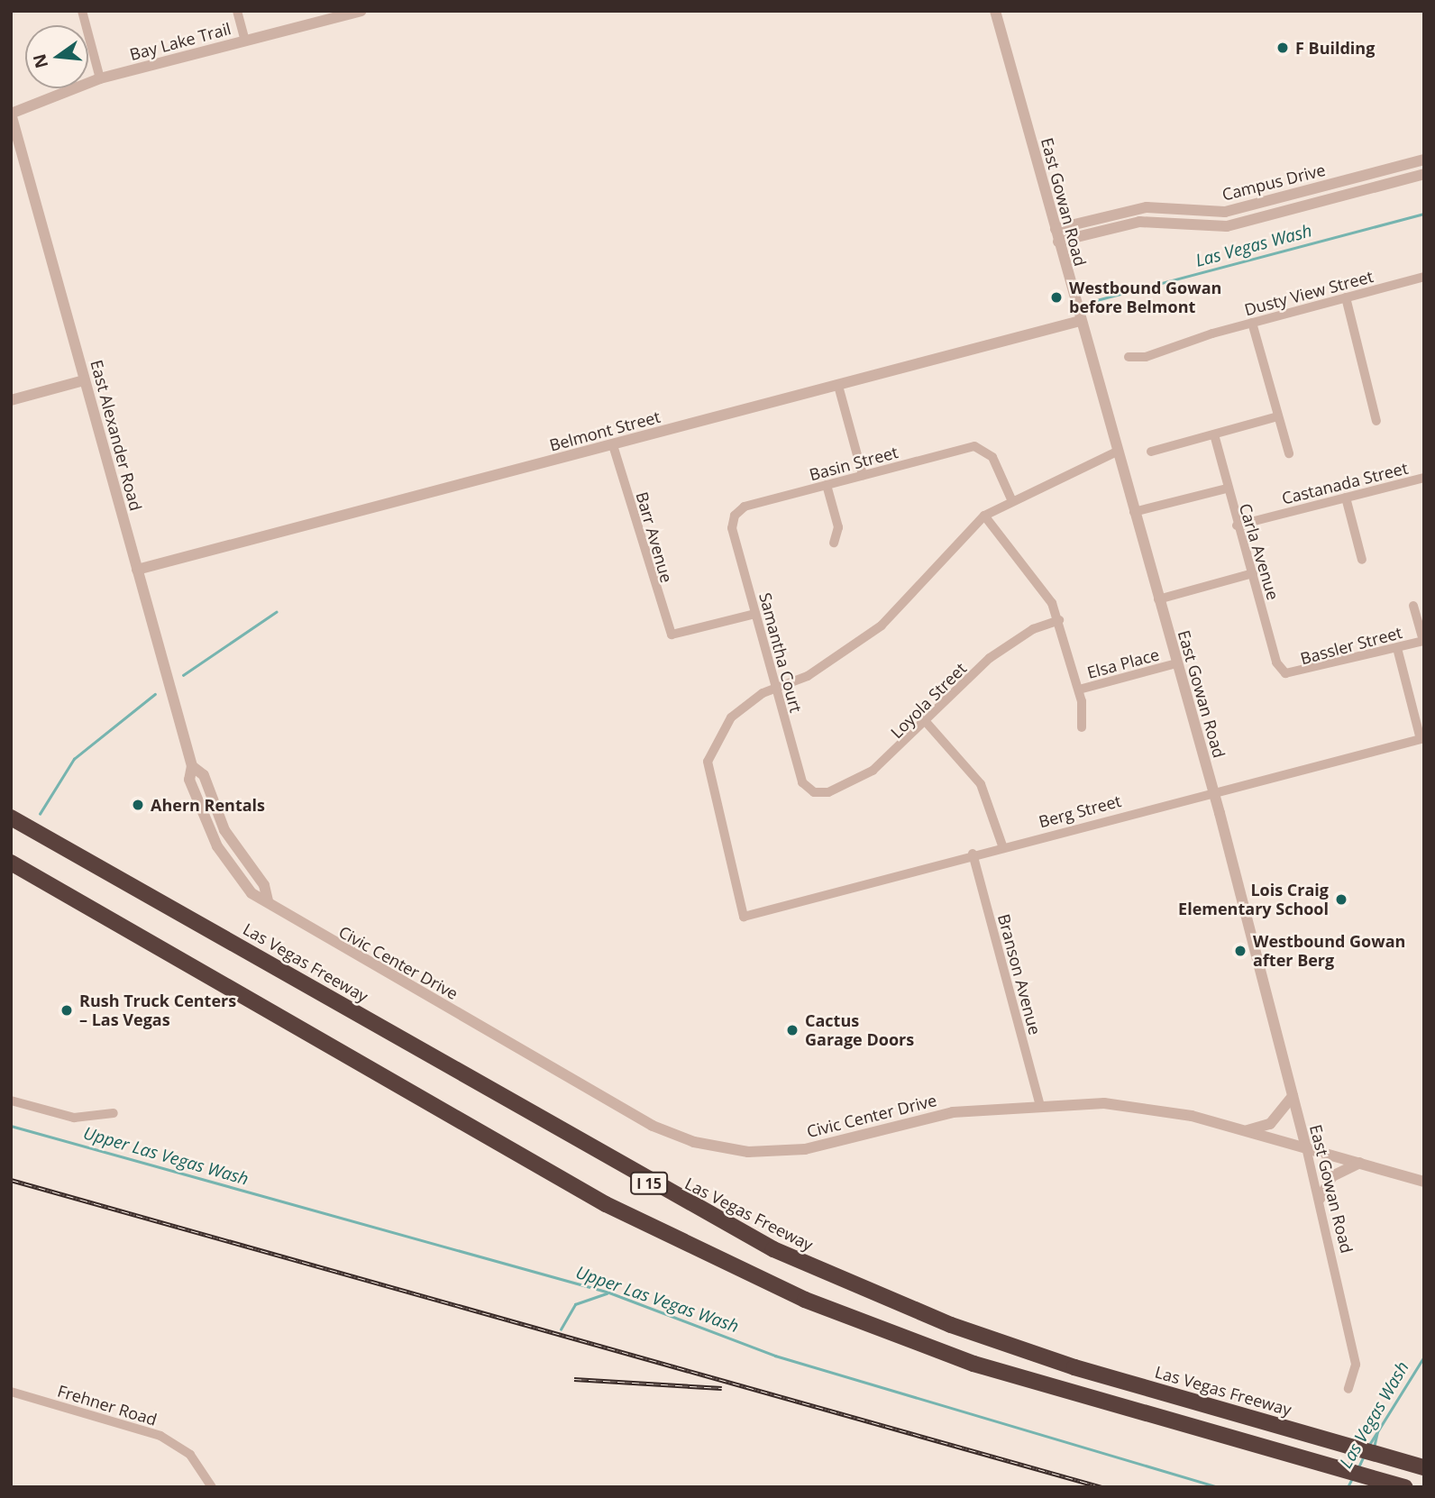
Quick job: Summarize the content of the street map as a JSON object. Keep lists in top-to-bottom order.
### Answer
{
  "streets": {
    "highway": ["Las Vegas Freeway", "I 15"],
    "street": [
      "Bay Lake Trail",
      "Campus Drive",
      "East Gowan Road",
      "Dusty View Street",
      "Belmont Street",
      "East Alexander Road",
      "Basin Street",
      "Castanada Street",
      "Barr Avenue",
      "Carla Avenue",
      "Bassler Street",
      "Samantha Court",
      "Elsa Place",
      "Loyola Street",
      "Berg Street",
      "Civic Center Drive",
      "Branson Avenue",
      "Frehner Road"
    ]
  },
  "crossings": [
    ["Bay Lake Trail", "East Alexander Road"],
    ["Campus Drive", "East Gowan Road"],
    ["East Gowan Road", "Belmont Street"],
    ["East Gowan Road", "Elsa Place"],
    ["East Gowan Road", "Berg Street"],
    ["East Gowan Road", "Civic Center Drive"],
    ["Belmont Street", "East Alexander Road"],
    ["Belmont Street", "Barr Avenue"],
    ["East Alexander Road", "Civic Center Drive"],
    ["Basin Street", "Samantha Court"],
    ["Castanada Street", "Carla Avenue"],
    ["Barr Avenue", "Samantha Court"],
    ["Carla Avenue", "Bassler Street"],
    ["Samantha Court", "Loyola Street"],
    ["Samantha Court", "Berg Street"],
    ["Berg Street", "Branson Avenue"],
    ["Civic Center Drive", "Branson Avenue"]
  ],
  "water": ["Las Vegas Wash", "Upper Las Vegas Wash"],
  "places": [
    "F Building",
    "Westbound Gowan before Belmont",
    "Ahern Rentals",
    "Lois Craig Elementary School",
    "Westbound Gowan after Berg",
    "Rush Truck Centers – Las Vegas",
    "Cactus Garage Doors"
  ],
  "north": "left"
}
